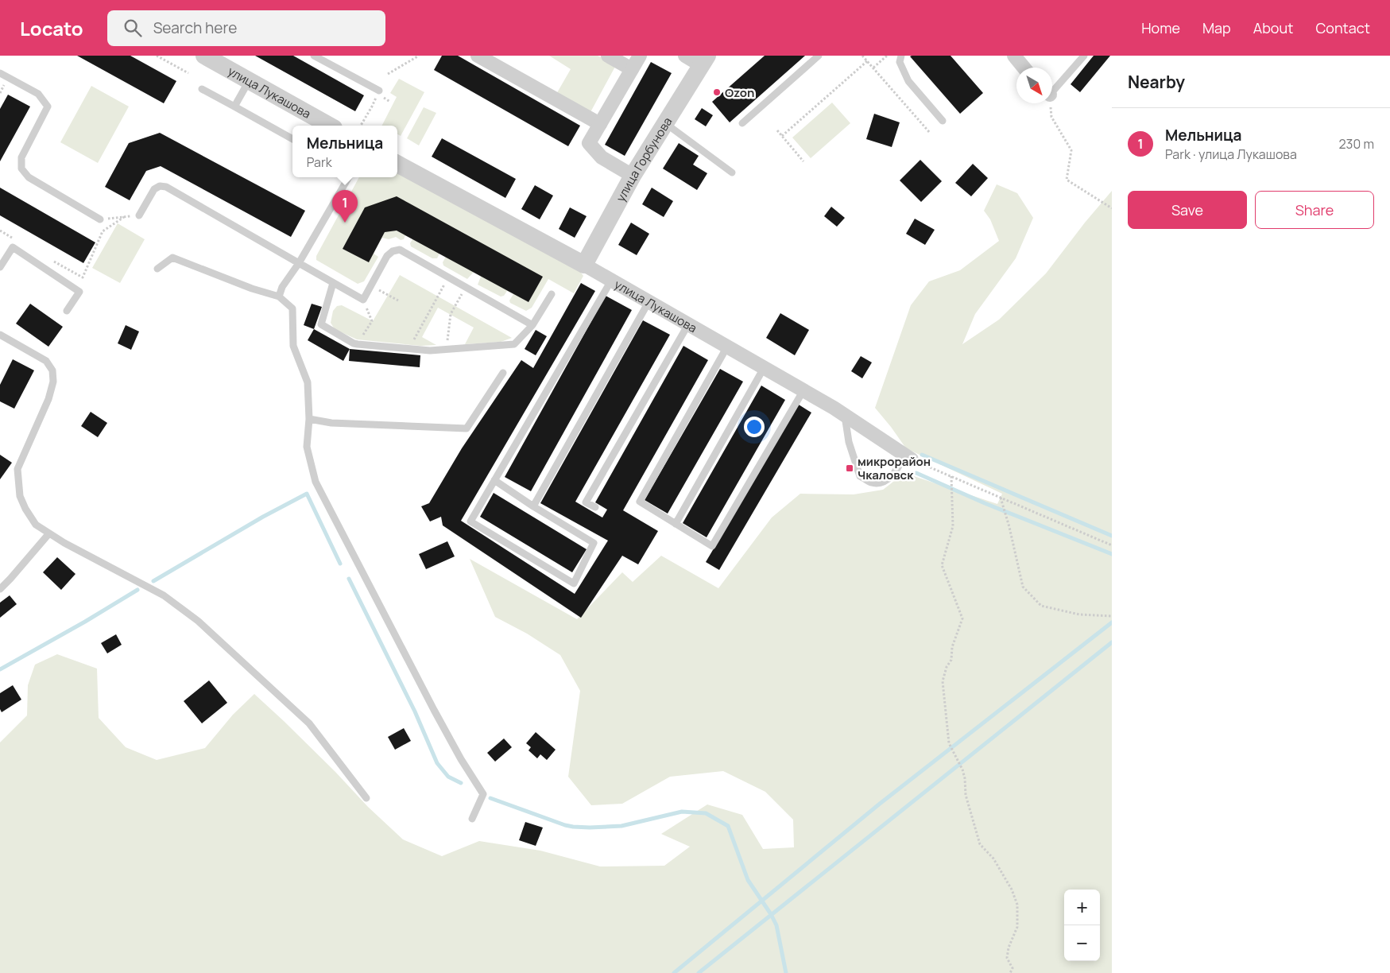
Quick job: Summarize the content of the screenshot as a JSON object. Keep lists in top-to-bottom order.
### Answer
{
  "streets": {
    "street": ["улица Лукашова", "улица Горбунова"]
  },
  "crossings": [
    ["улица Лукашова", "улица Горбунова"]
  ],
  "places": {
    "other": ["Ozon"],
    "transit": ["микрорайон Чкаловск"]
  },
  "north": "bottom right",
  "page": {
    "header": "Locato",
    "search": "Search here",
    "nav": [
      "Home",
      "Map",
      "About",
      "Contact"
    ],
    "heading": "Nearby",
    "list": [
      {
        "mark": "1",
        "name": "Мельница",
        "note": "Park · улица Лукашова",
        "value": "230 m"
      }
    ],
    "popup": ["Мельница", "Park"],
    "buttons": ["Save", "Share"],
    "pins": "1",
    "map_buttons": ["+", "−"]
  }
}
